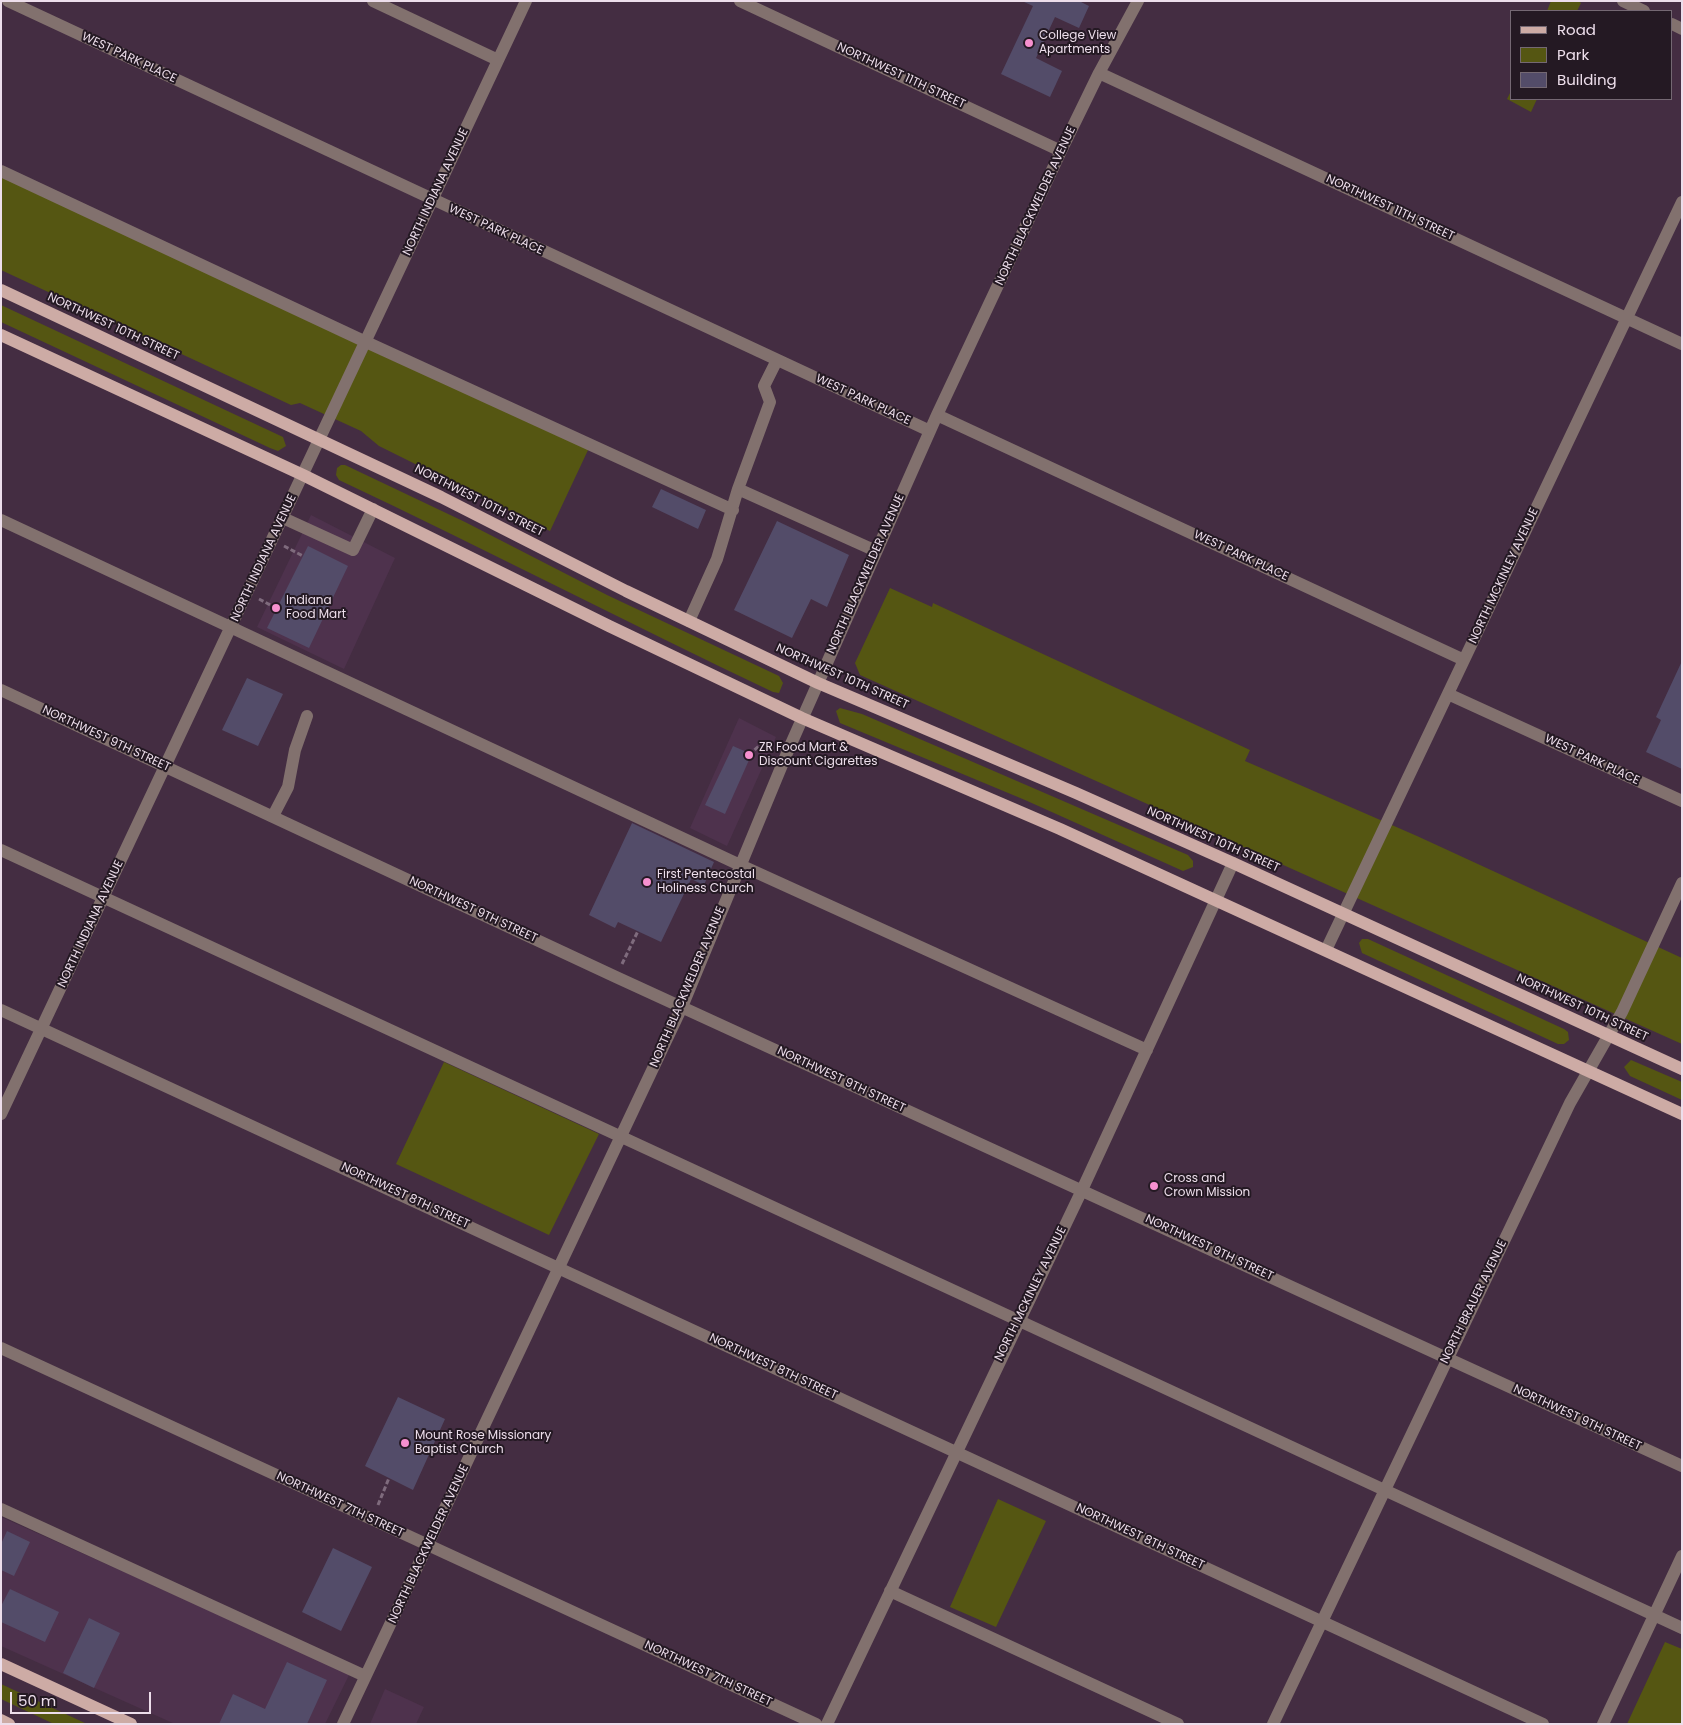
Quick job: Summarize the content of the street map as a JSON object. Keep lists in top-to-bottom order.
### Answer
{
  "streets": {
    "main road": ["NORTHWEST 10TH STREET"],
    "street": [
      "WEST PARK PLACE",
      "NORTHWEST 11TH STREET",
      "NORTH INDIANA AVENUE",
      "NORTH BLACKWELDER AVENUE",
      "NORTH MCKINLEY AVENUE",
      "NORTHWEST 9TH STREET",
      "NORTHWEST 8TH STREET",
      "NORTH BRAUER AVENUE",
      "NORTHWEST 7TH STREET"
    ]
  },
  "crossings": [
    ["WEST PARK PLACE", "NORTH INDIANA AVENUE"],
    ["WEST PARK PLACE", "NORTH BLACKWELDER AVENUE"],
    ["WEST PARK PLACE", "NORTH MCKINLEY AVENUE"],
    ["NORTHWEST 11TH STREET", "NORTH BLACKWELDER AVENUE"],
    ["NORTHWEST 11TH STREET", "NORTH MCKINLEY AVENUE"],
    ["NORTH INDIANA AVENUE", "NORTHWEST 10TH STREET"],
    ["NORTH INDIANA AVENUE", "NORTHWEST 9TH STREET"],
    ["NORTH INDIANA AVENUE", "NORTHWEST 8TH STREET"],
    ["NORTH BLACKWELDER AVENUE", "NORTHWEST 10TH STREET"],
    ["NORTH BLACKWELDER AVENUE", "NORTHWEST 9TH STREET"],
    ["NORTH BLACKWELDER AVENUE", "NORTHWEST 8TH STREET"],
    ["NORTH BLACKWELDER AVENUE", "NORTHWEST 7TH STREET"],
    ["NORTHWEST 10TH STREET", "NORTH MCKINLEY AVENUE"],
    ["NORTHWEST 10TH STREET", "NORTH BRAUER AVENUE"],
    ["NORTH MCKINLEY AVENUE", "NORTHWEST 9TH STREET"],
    ["NORTH MCKINLEY AVENUE", "NORTHWEST 8TH STREET"],
    ["NORTHWEST 9TH STREET", "NORTH BRAUER AVENUE"],
    ["NORTHWEST 8TH STREET", "NORTH BRAUER AVENUE"]
  ],
  "places": [
    "College View Apartments",
    "Indiana Food Mart",
    "ZR Food Mart & Discount Cigarettes",
    "First Pentecostal Holiness Church",
    "Cross and Crown Mission",
    "Mount Rose Missionary Baptist Church"
  ],
  "legend": ["Road", "Park", "Building"],
  "scale_bar": "50 m"
}
